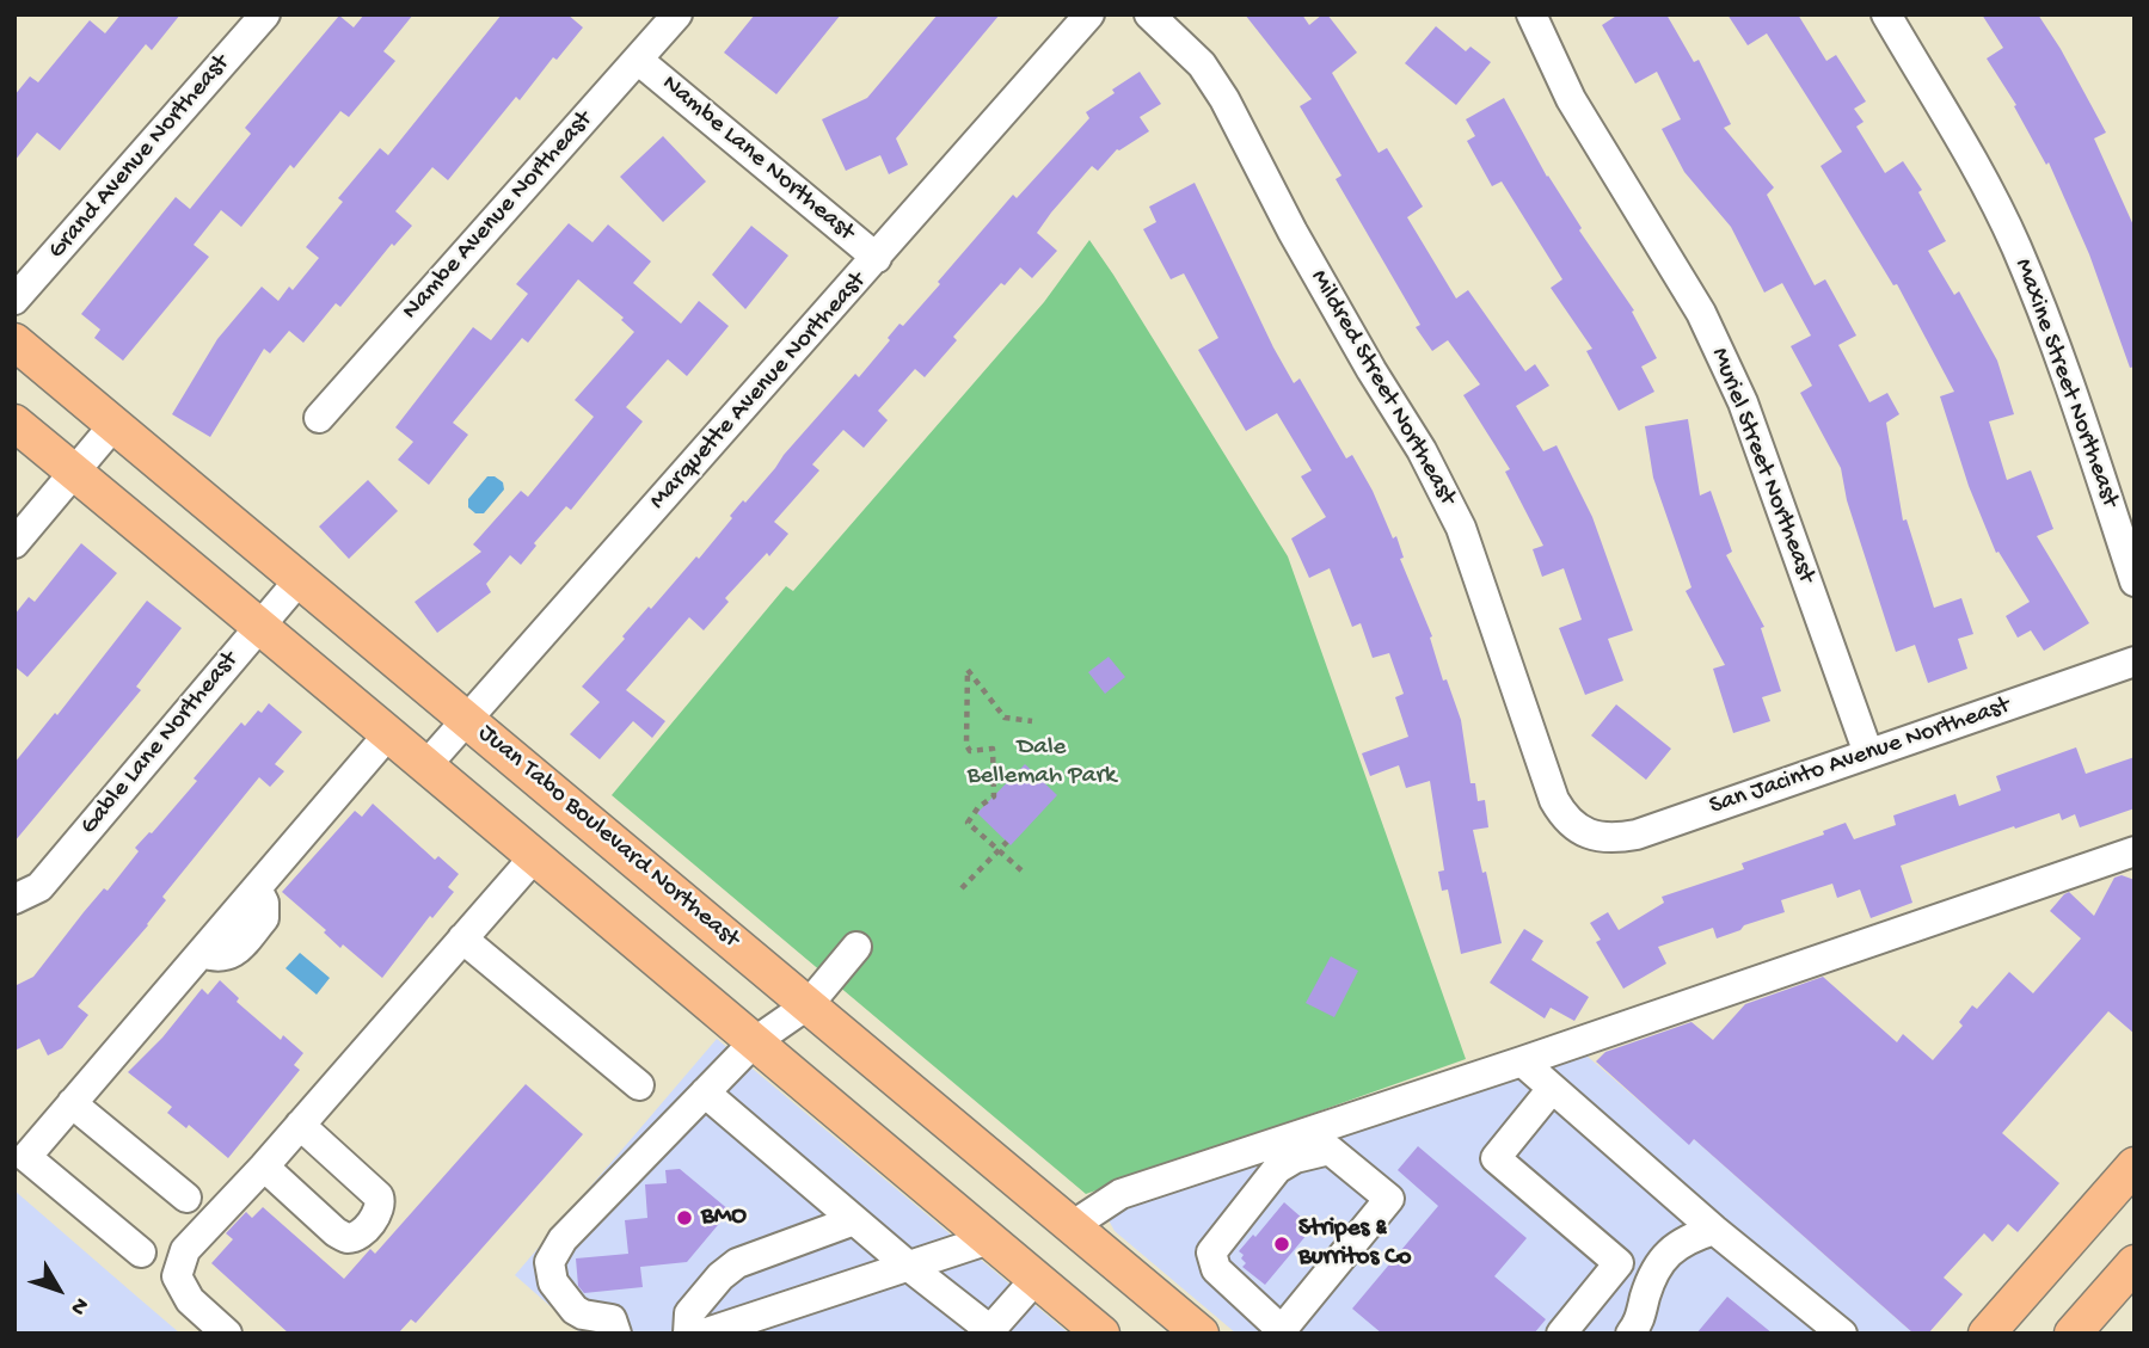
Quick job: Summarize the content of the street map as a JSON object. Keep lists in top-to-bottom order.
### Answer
{
  "streets": {
    "main road": ["Juan Tabo Boulevard Northeast"],
    "street": [
      "Grand Avenue Northeast",
      "Nambe Lane Northeast",
      "Nambe Avenue Northeast",
      "Maxine Street Northeast",
      "Mildred Street Northeast",
      "Marquette Avenue Northeast",
      "Muriel Street Northeast",
      "Gable Lane Northeast",
      "San Jacinto Avenue Northeast"
    ]
  },
  "crossings": [
    ["Nambe Lane Northeast", "Nambe Avenue Northeast"],
    ["Nambe Lane Northeast", "Marquette Avenue Northeast"],
    ["Mildred Street Northeast", "San Jacinto Avenue Northeast"],
    ["Marquette Avenue Northeast", "Juan Tabo Boulevard Northeast"],
    ["Muriel Street Northeast", "San Jacinto Avenue Northeast"],
    ["Gable Lane Northeast", "Juan Tabo Boulevard Northeast"]
  ],
  "parks": ["Dale Bellemah Park"],
  "places": ["BMO", "Stripes & Burritos Co"],
  "north": "bottom right"
}
